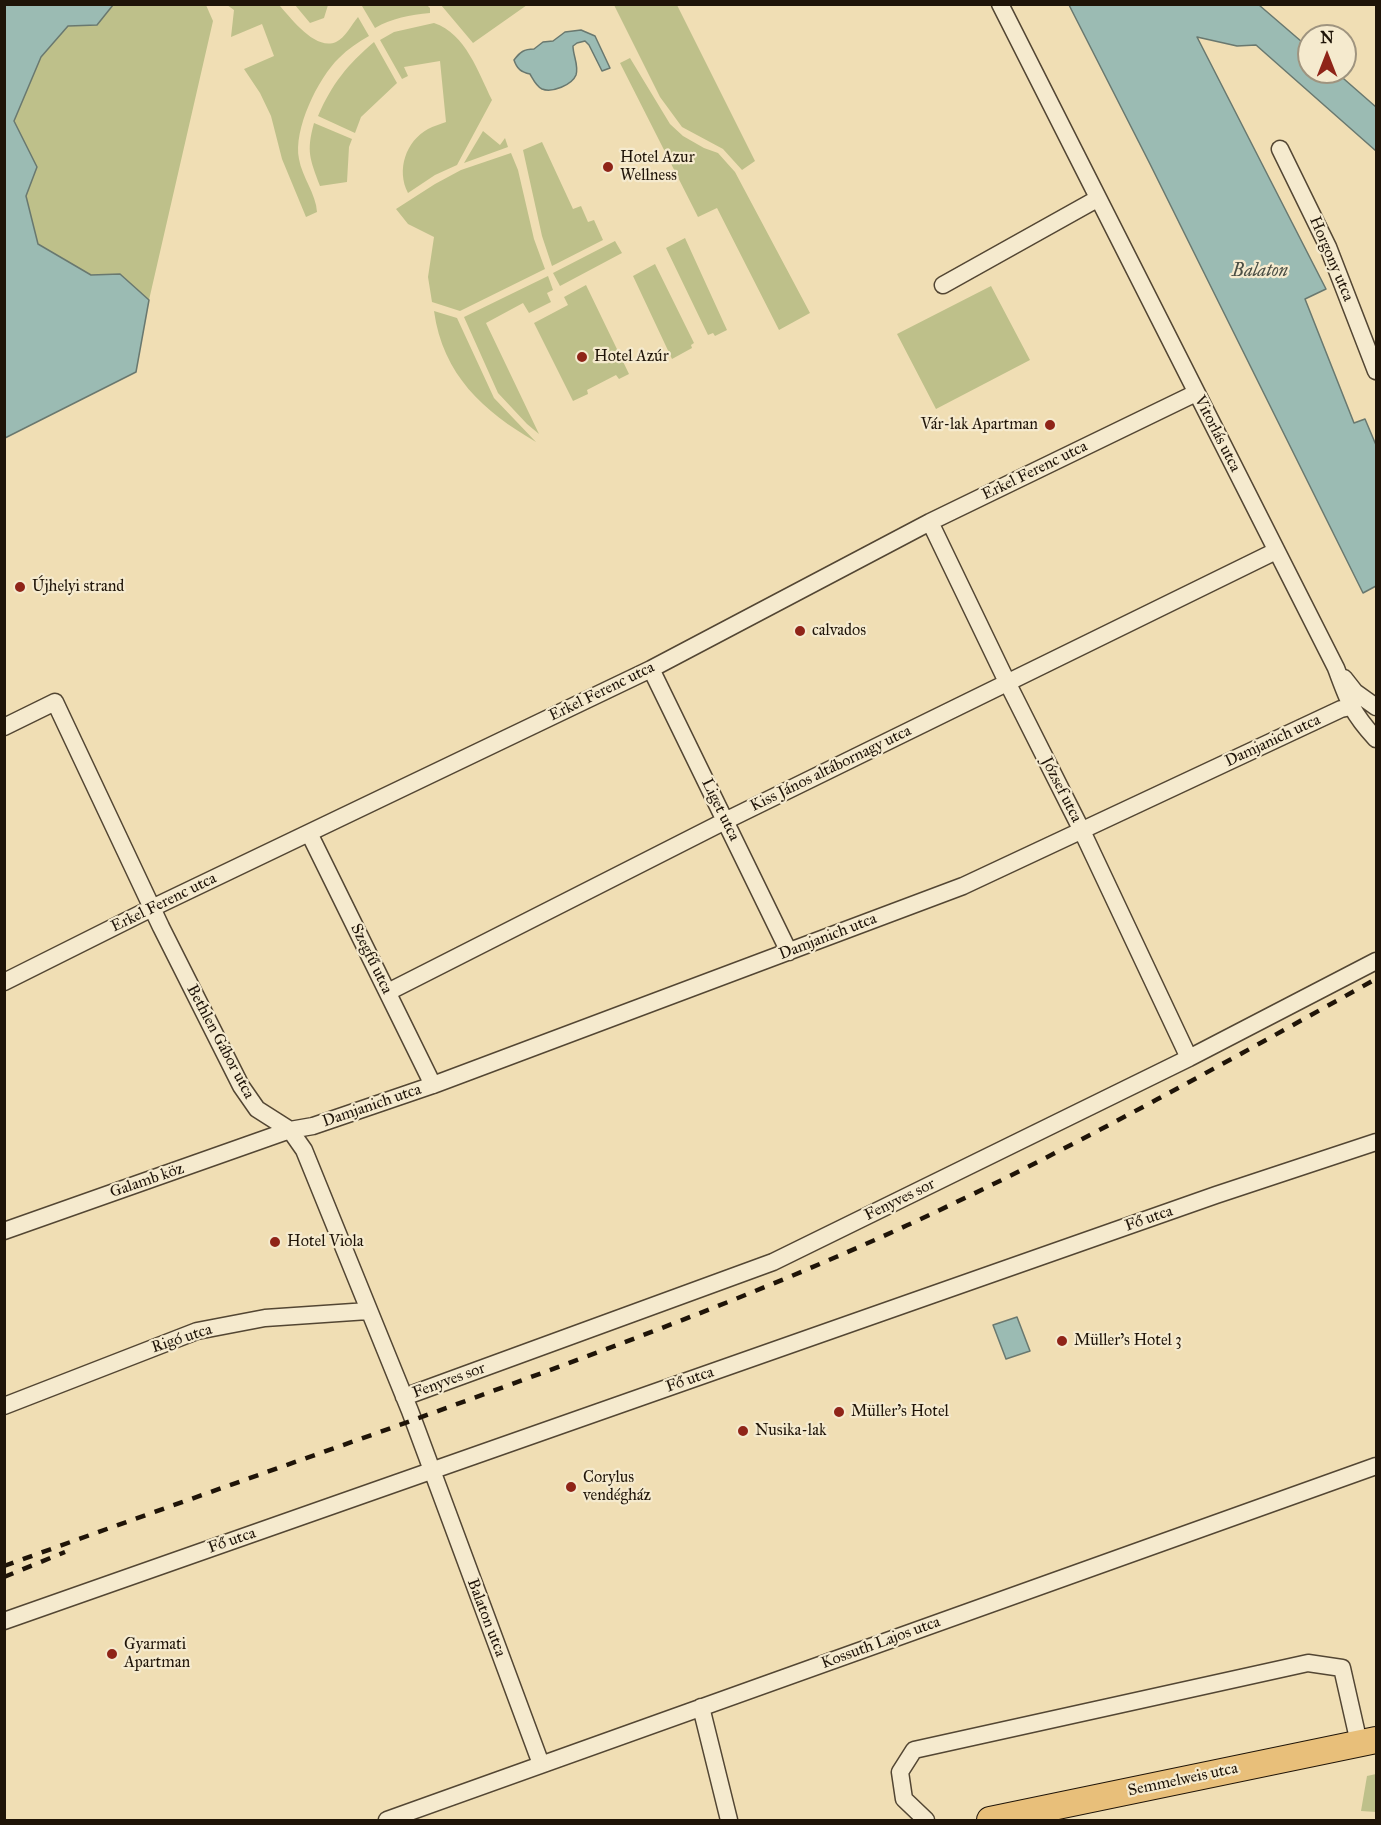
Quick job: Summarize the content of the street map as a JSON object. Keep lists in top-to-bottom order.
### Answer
{
  "streets": {
    "main road": ["Semmelweis utca"],
    "street": [
      "Horgony utca",
      "Vitorlás utca",
      "Erkel Ferenc utca",
      "Damjanich utca",
      "Kiss János altábornagy utca",
      "József utca",
      "Liget utca",
      "Szegfű utca",
      "Bethlen Gábor utca",
      "Galamb köz",
      "Fenyves sor",
      "Fő utca",
      "Rigó utca",
      "Balaton utca",
      "Kossuth Lajos utca"
    ]
  },
  "crossings": [
    ["Vitorlás utca", "Erkel Ferenc utca"],
    ["Vitorlás utca", "Damjanich utca"],
    ["Vitorlás utca", "Kiss János altábornagy utca"],
    ["Erkel Ferenc utca", "József utca"],
    ["Erkel Ferenc utca", "Liget utca"],
    ["Erkel Ferenc utca", "Szegfű utca"],
    ["Erkel Ferenc utca", "Bethlen Gábor utca"],
    ["Damjanich utca", "József utca"],
    ["Damjanich utca", "Liget utca"],
    ["Damjanich utca", "Szegfű utca"],
    ["Damjanich utca", "Bethlen Gábor utca"],
    ["Damjanich utca", "Galamb köz"],
    ["Kiss János altábornagy utca", "József utca"],
    ["Kiss János altábornagy utca", "Liget utca"],
    ["Kiss János altábornagy utca", "Szegfű utca"],
    ["József utca", "Fenyves sor"],
    ["Bethlen Gábor utca", "Galamb köz"],
    ["Bethlen Gábor utca", "Fenyves sor"],
    ["Bethlen Gábor utca", "Fő utca"],
    ["Bethlen Gábor utca", "Rigó utca"],
    ["Bethlen Gábor utca", "Balaton utca"],
    ["Fő utca", "Balaton utca"],
    ["Balaton utca", "Kossuth Lajos utca"]
  ],
  "water": ["Balaton"],
  "places": [
    "Hotel Azur Wellness",
    "Hotel Azúr",
    "Vár-lak Apartman",
    "Újhelyi strand",
    "calvados",
    "Hotel Viola",
    "Müller's Hotel 3",
    "Müller's Hotel",
    "Nusika-lak",
    "Corylus vendégház",
    "Gyarmati Apartman"
  ],
  "north": "top"
}
